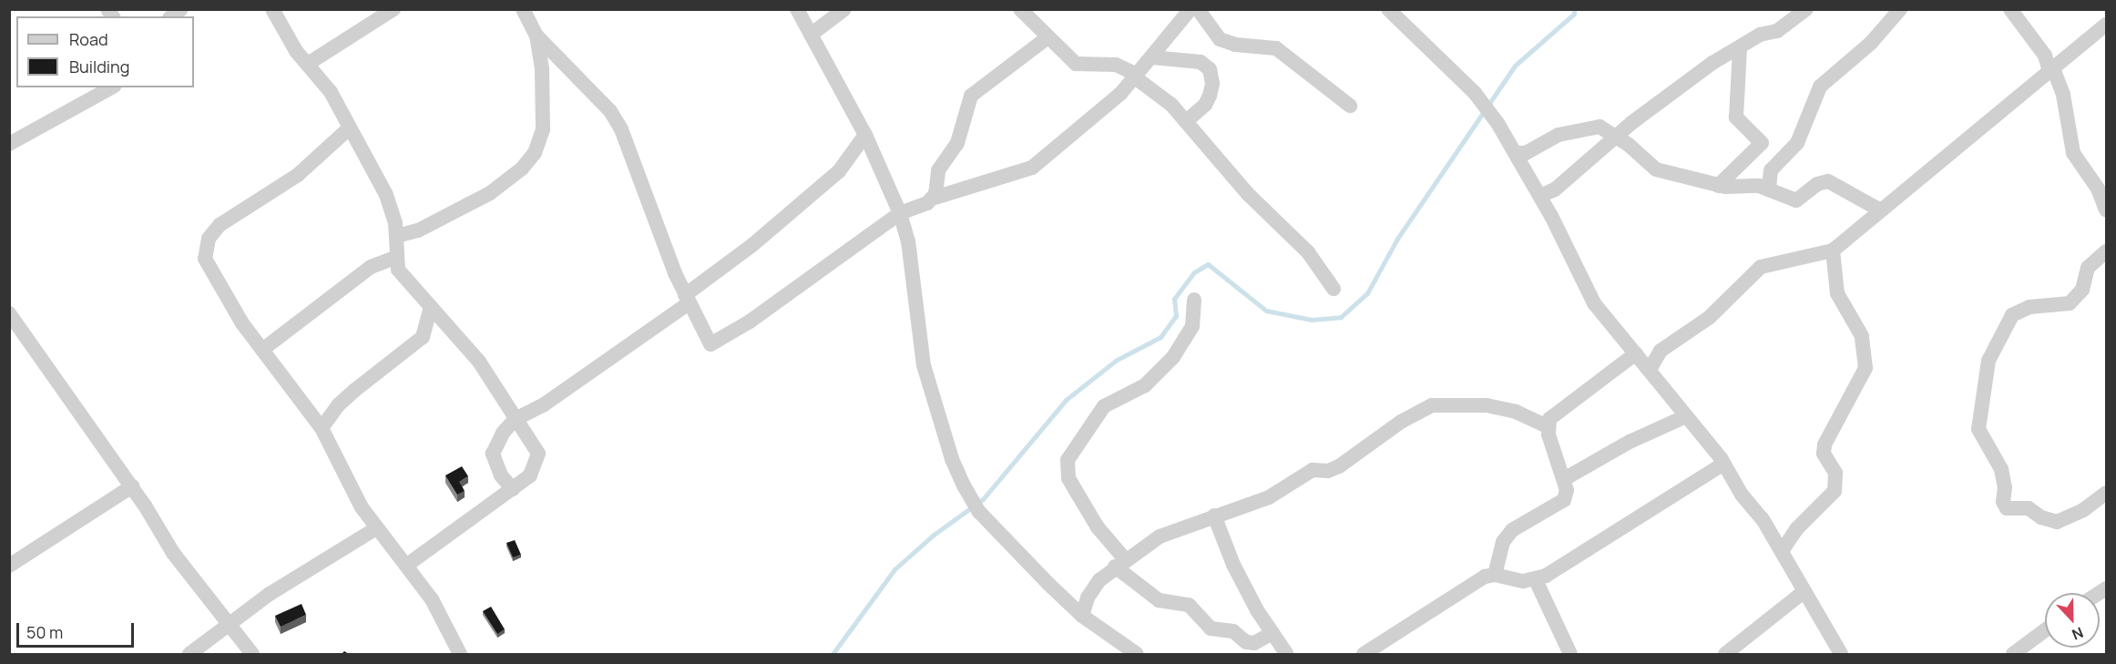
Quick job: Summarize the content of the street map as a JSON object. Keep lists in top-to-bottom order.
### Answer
{
  "legend": ["Road", "Building"],
  "scale_bar": "50 m",
  "north": "bottom"
}
